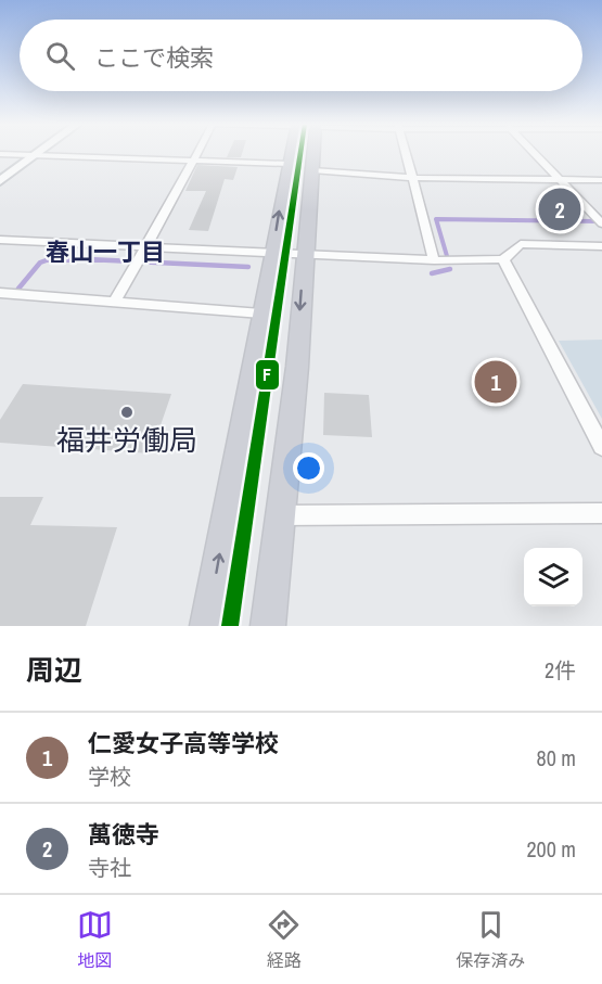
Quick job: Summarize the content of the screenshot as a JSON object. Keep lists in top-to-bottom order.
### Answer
{
  "districts": ["春山一丁目"],
  "places": ["福井労働局"],
  "lines": ["transit line F"],
  "page": {
    "search": "ここで検索",
    "pins": ["2", "1"],
    "heading": ["周辺", "2件"],
    "list": [
      {
        "mark": "1",
        "name": "仁愛女子高等学校",
        "note": "学校",
        "value": "80 m"
      },
      {
        "mark": "2",
        "name": "萬徳寺",
        "note": "寺社",
        "value": "200 m"
      }
    ],
    "nav": ["地図", "経路", "保存済み"]
  }
}
